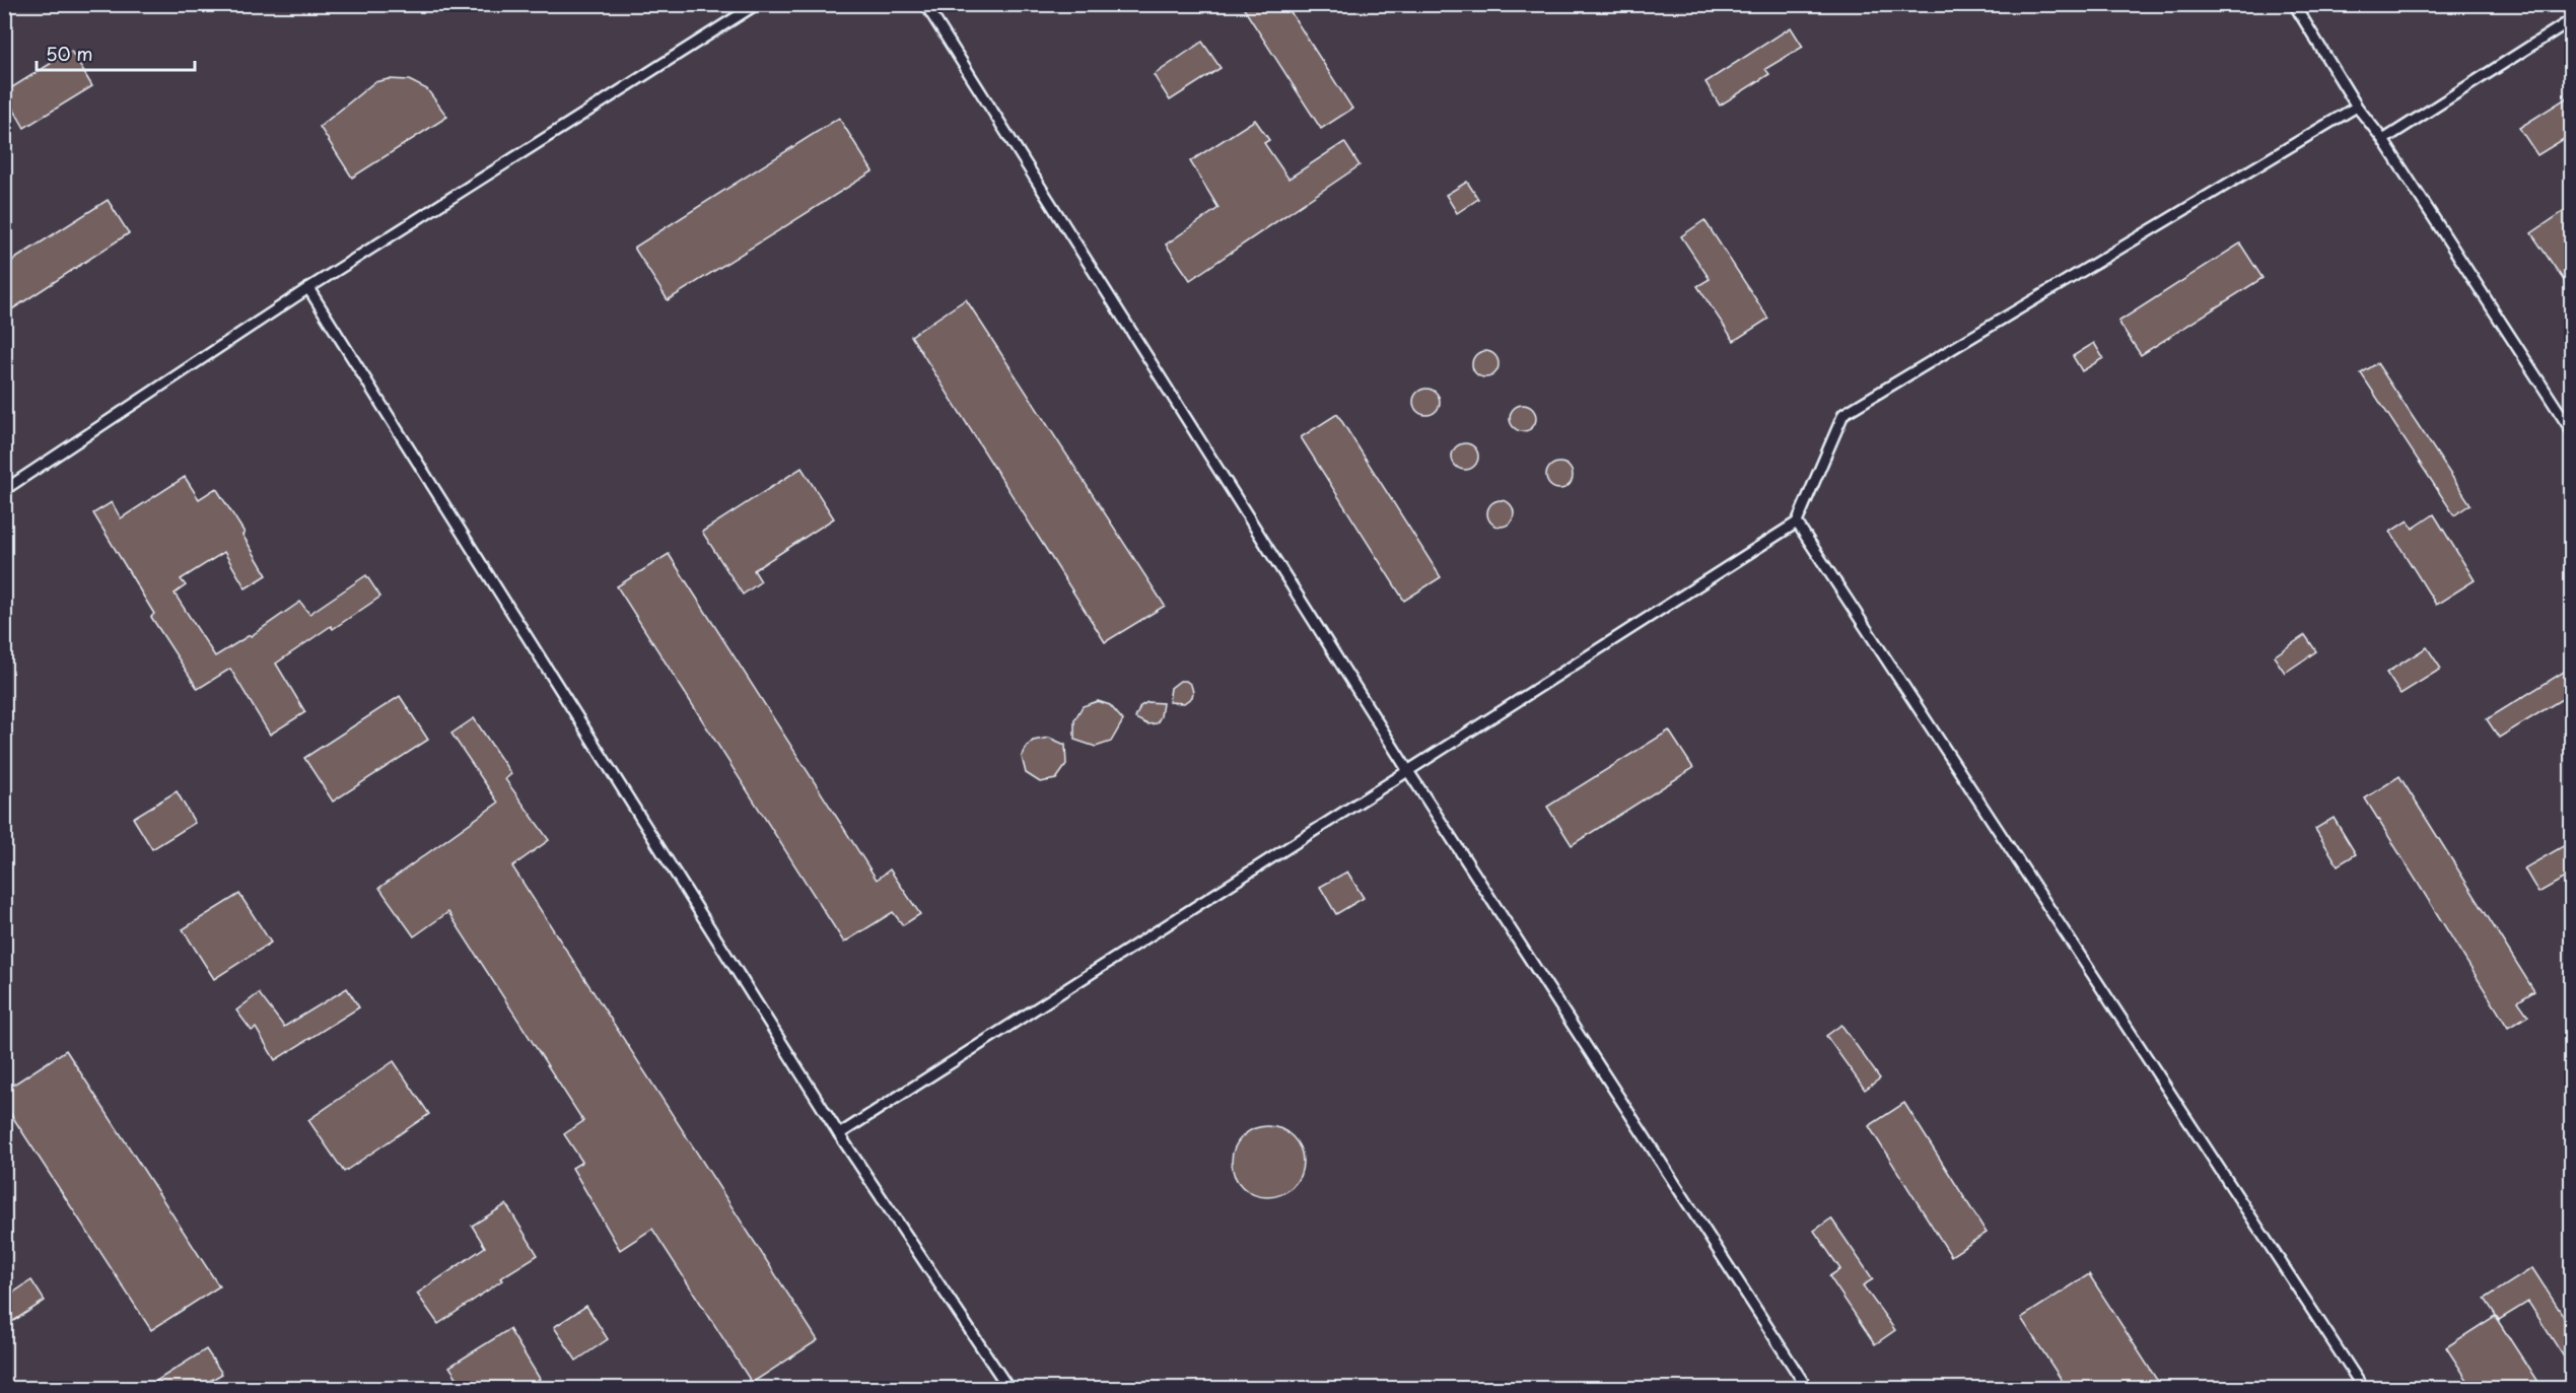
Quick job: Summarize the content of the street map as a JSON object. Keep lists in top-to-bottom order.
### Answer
{
  "scale_bar": "50 m"
}
